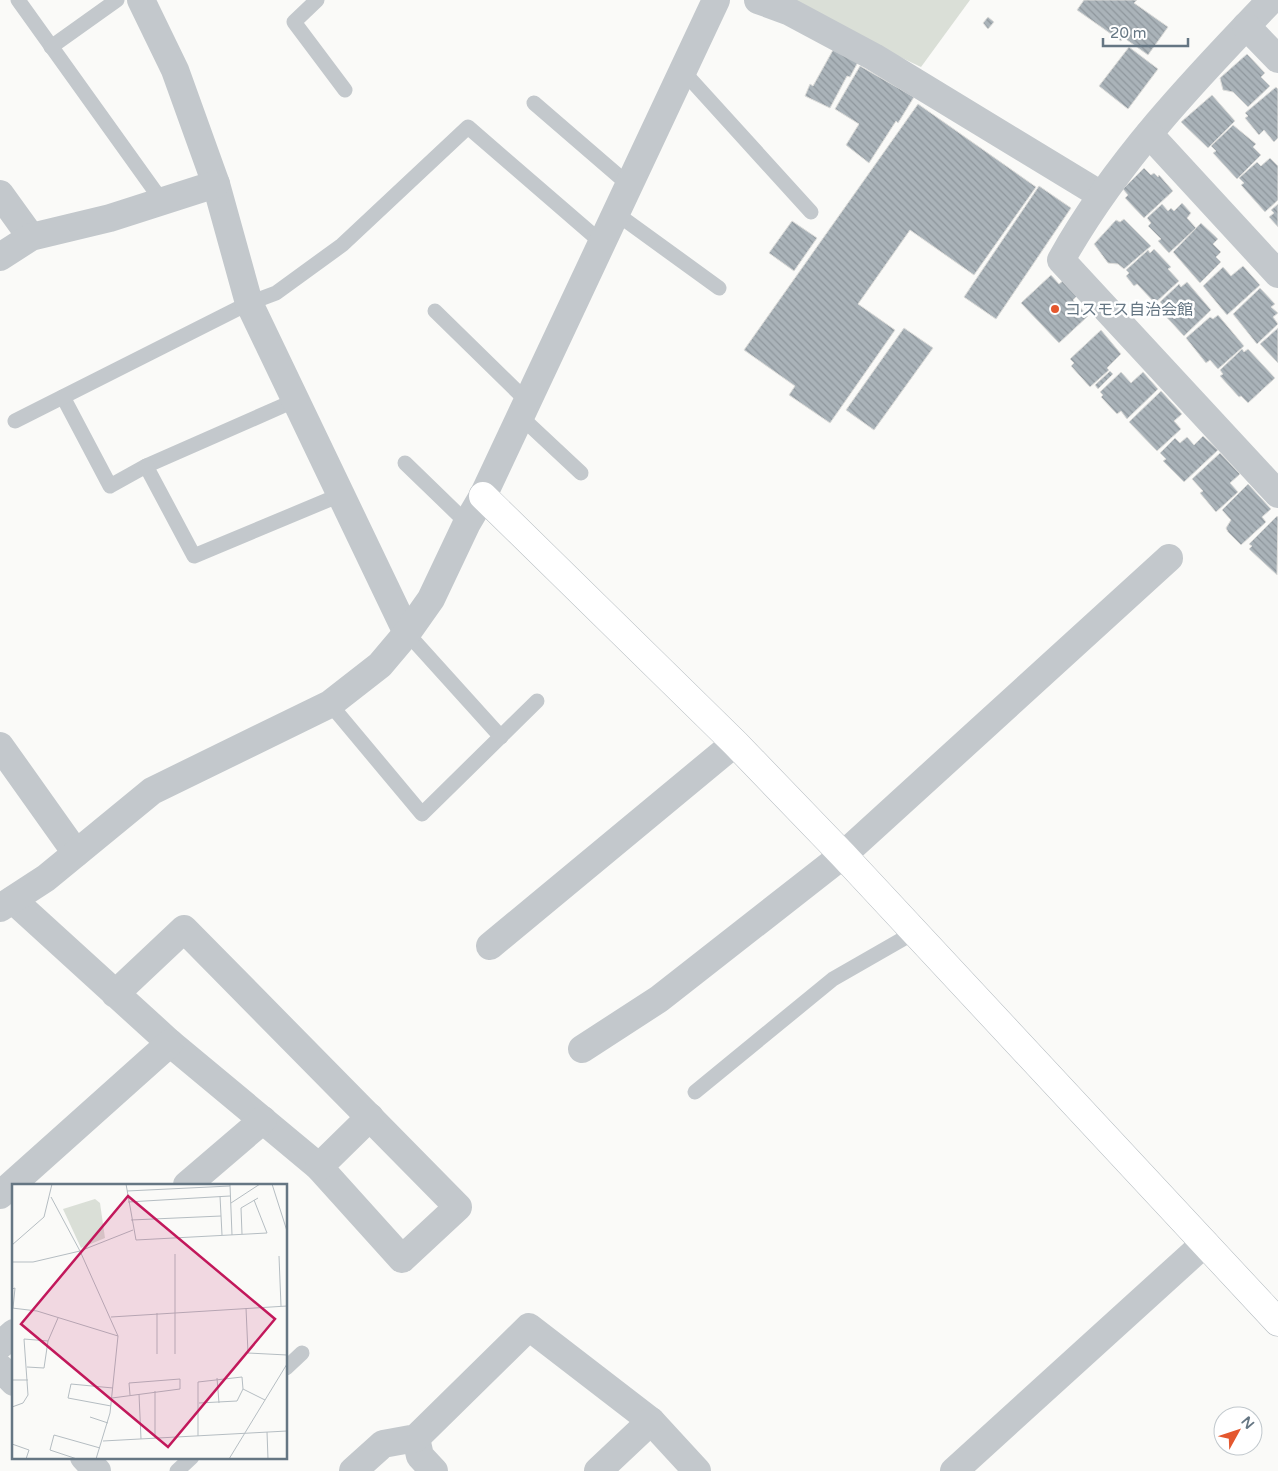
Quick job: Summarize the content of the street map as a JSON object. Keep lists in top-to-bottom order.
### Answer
{
  "places": ["コスモス自治会館"],
  "scale_bar": "20 m",
  "north": "top right"
}
